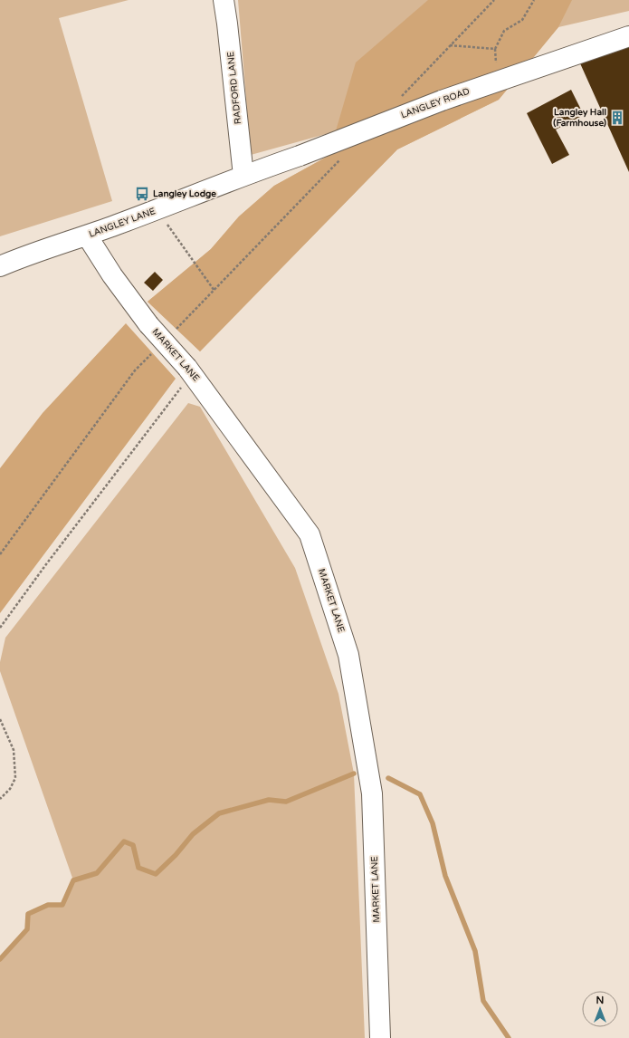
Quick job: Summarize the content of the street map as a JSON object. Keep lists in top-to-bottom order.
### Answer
{
  "streets": {
    "street": [
      "RADFORD LANE",
      "LANGLEY ROAD",
      "LANGLEY LANE",
      "MARKET LANE"
    ]
  },
  "crossings": [
    ["RADFORD LANE", "LANGLEY ROAD"],
    ["RADFORD LANE", "LANGLEY LANE"],
    ["LANGLEY ROAD", "LANGLEY LANE"],
    ["LANGLEY LANE", "MARKET LANE"]
  ],
  "places": {
    "building": ["Langley Hall (Farmhouse)"],
    "bus stop": ["Langley Lodge"]
  },
  "north": "top"
}
